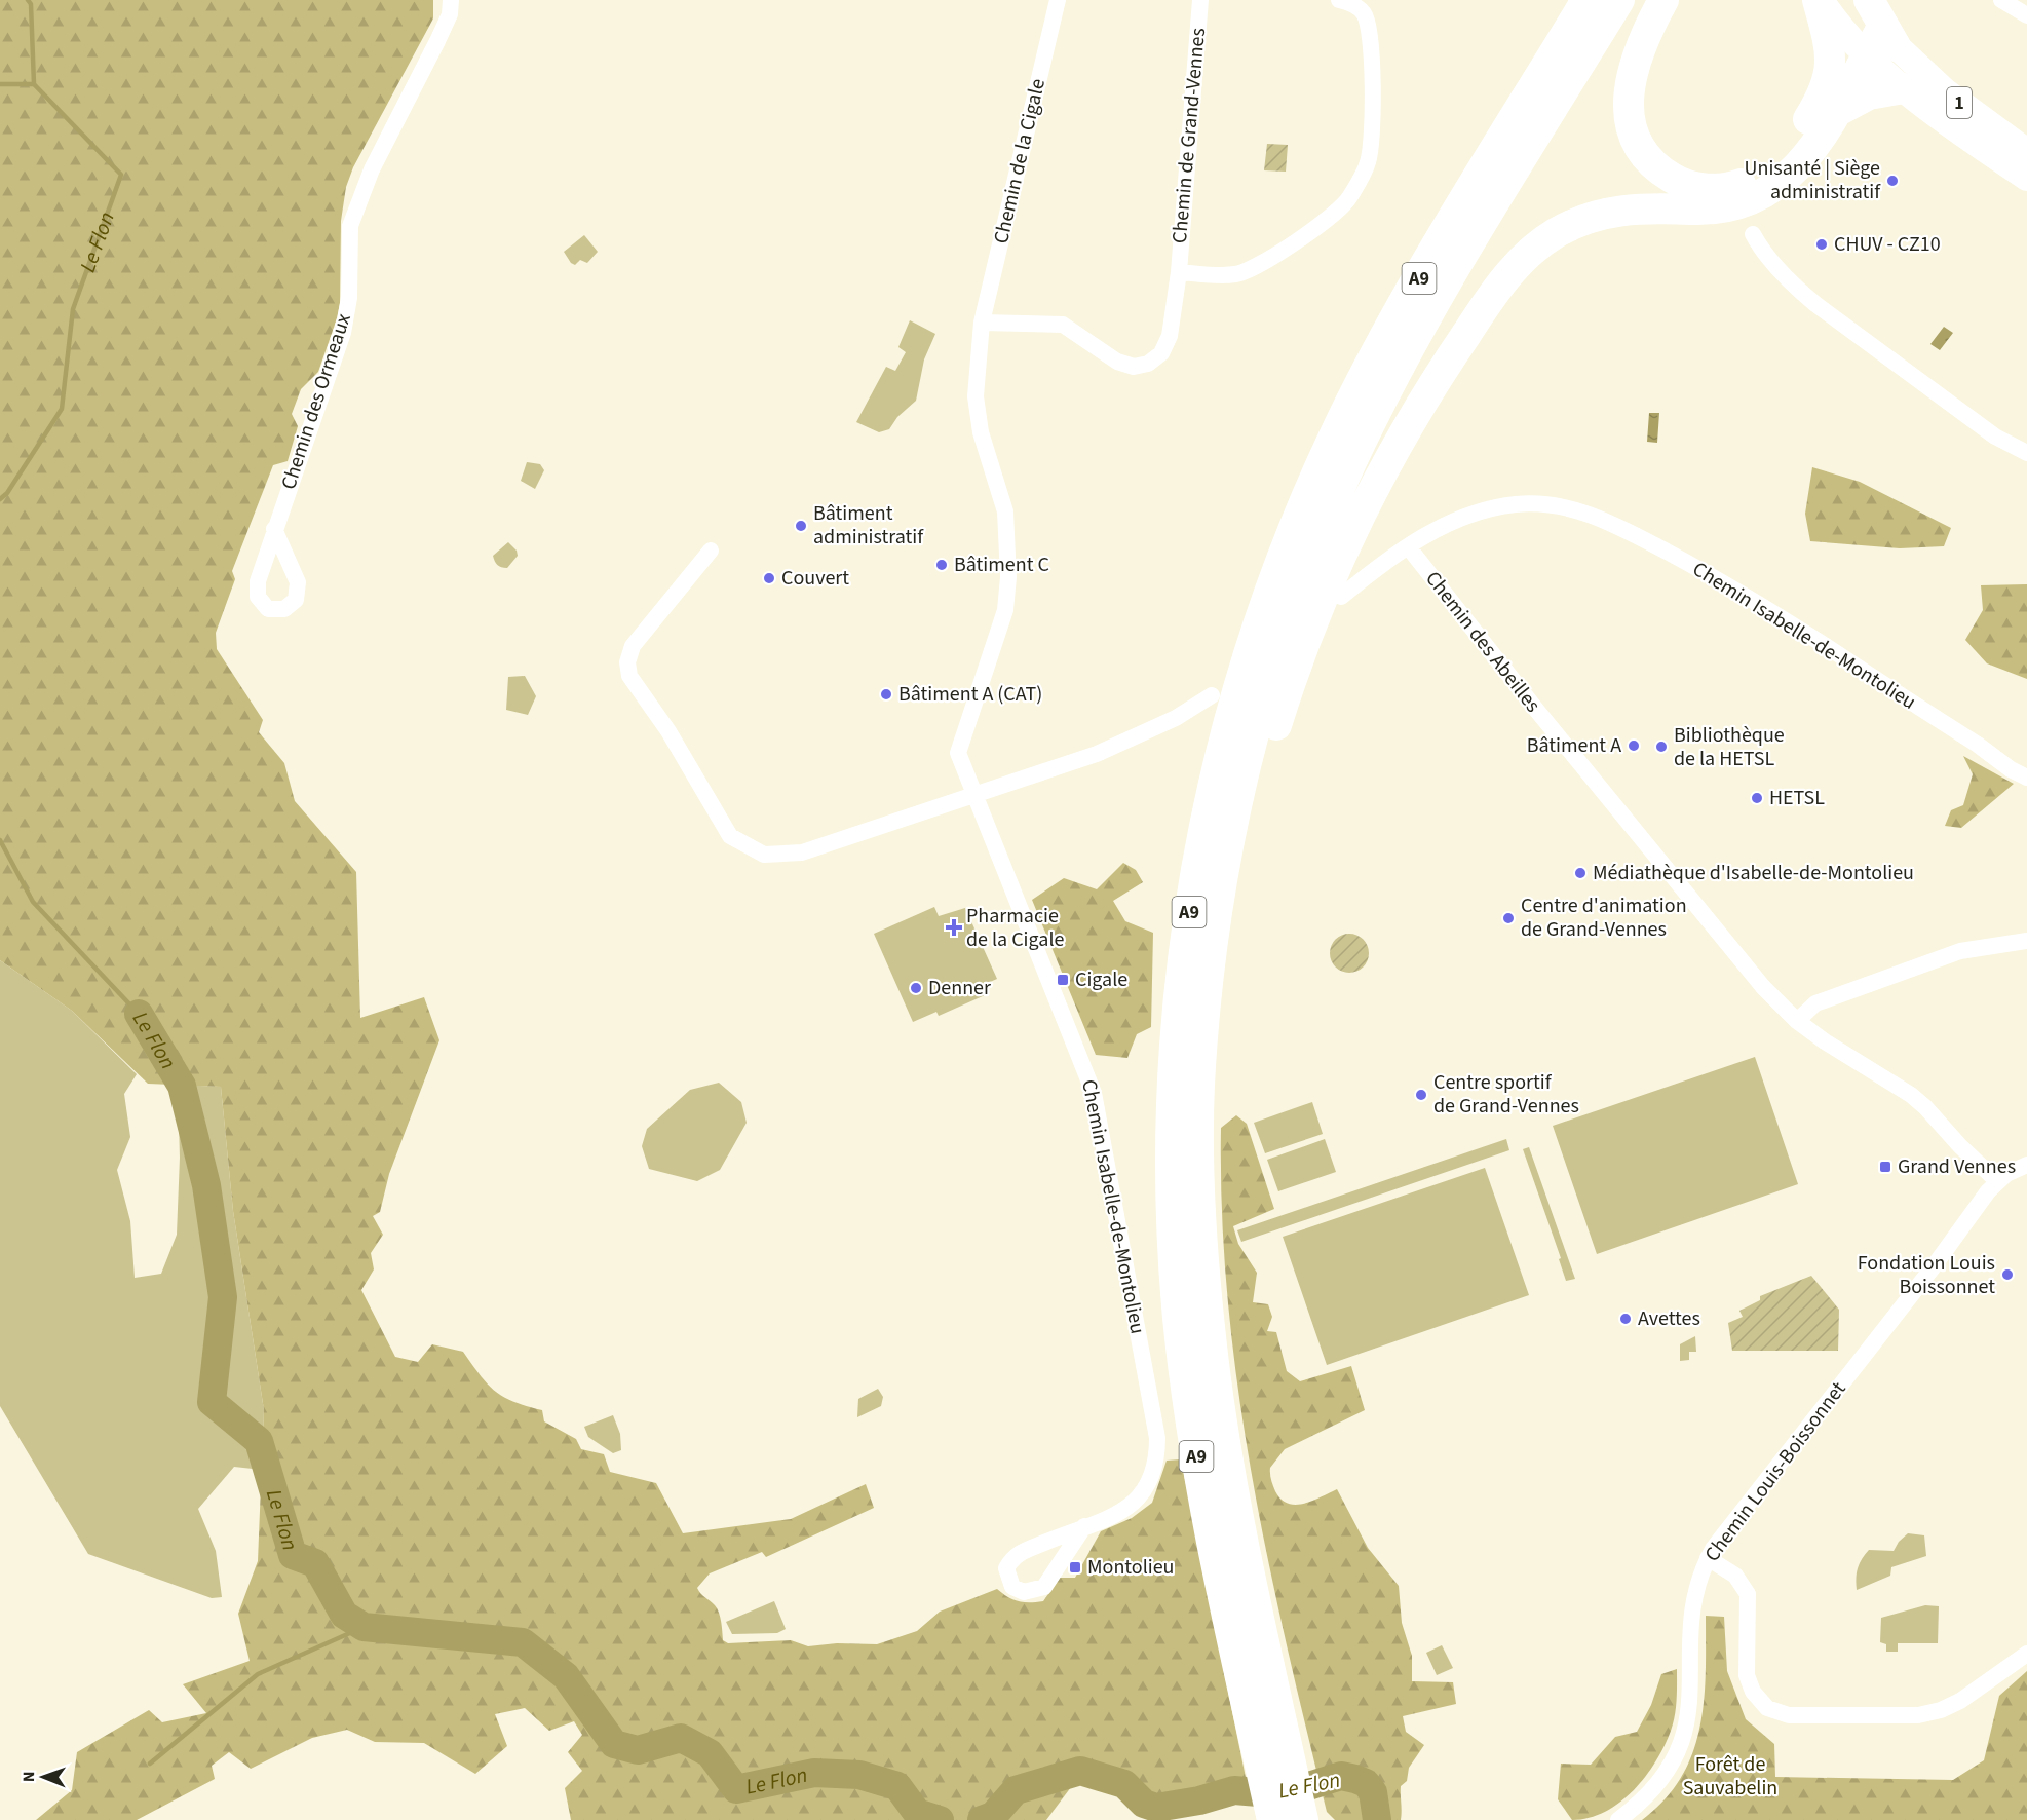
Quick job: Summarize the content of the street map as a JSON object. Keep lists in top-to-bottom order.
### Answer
{
  "streets": {
    "highway": ["A9"],
    "main road": ["1"],
    "street": [
      "Chemin de Grand-Vennes",
      "Chemin de la Cigale",
      "Chemin des Ormeaux",
      "Chemin Isabelle-de-Montolieu",
      "Chemin des Abeilles",
      "Chemin Louis-Boissonnet"
    ]
  },
  "crossings": [
    ["Chemin de Grand-Vennes", "Chemin de la Cigale"],
    ["Chemin de la Cigale", "Chemin Isabelle-de-Montolieu"],
    ["Chemin Isabelle-de-Montolieu", "Chemin des Abeilles"],
    ["Chemin des Abeilles", "Chemin Louis-Boissonnet"]
  ],
  "water": ["Le Flon"],
  "parks": ["Forêt de Sauvabelin"],
  "places": {
    "other": [
      "Unisanté | Siège administratif",
      "CHUV - CZ10",
      "Bâtiment administratif",
      "Bâtiment C",
      "Couvert",
      "Bâtiment A (CAT)",
      "Bâtiment A",
      "Bibliothèque de la HETSL",
      "HETSL",
      "Médiathèque d'Isabelle-de-Montolieu",
      "Centre d'animation de Grand-Vennes",
      "Denner",
      "Centre sportif de Grand-Vennes",
      "Fondation Louis Boissonnet",
      "Avettes"
    ],
    "health": ["Pharmacie de la Cigale"],
    "transit": ["Cigale", "Grand Vennes", "Montolieu"]
  },
  "north": "left"
}
